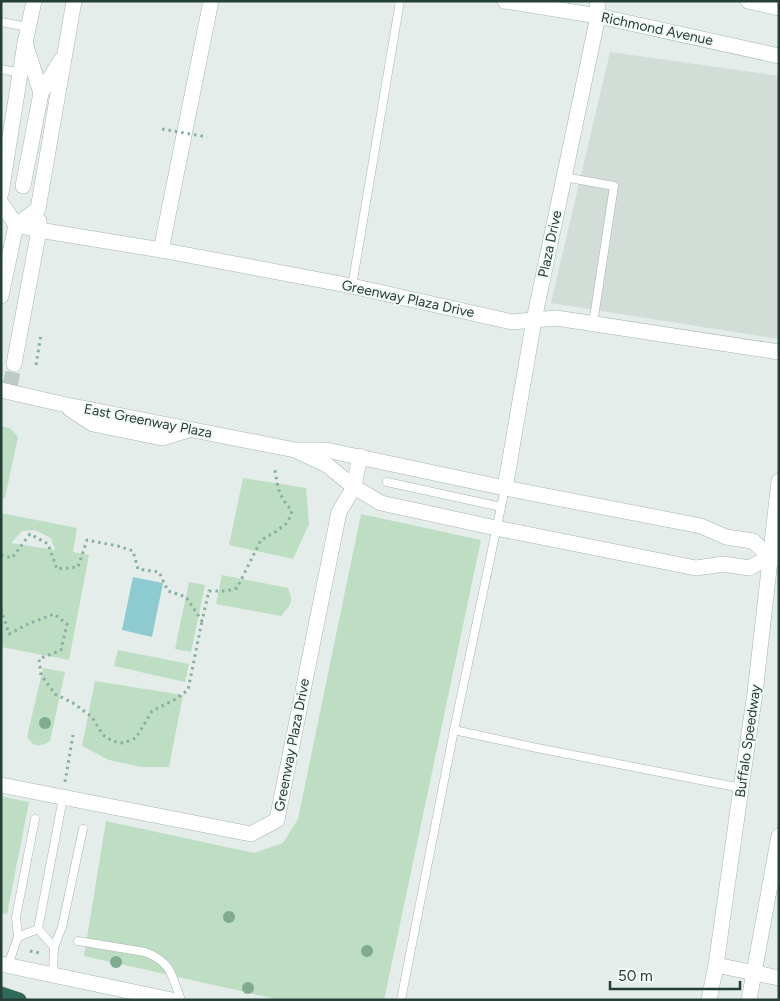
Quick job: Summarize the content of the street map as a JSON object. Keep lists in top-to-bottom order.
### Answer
{
  "streets": {
    "street": [
      "Richmond Avenue",
      "Plaza Drive",
      "Greenway Plaza Drive",
      "East Greenway Plaza",
      "Buffalo Speedway"
    ]
  },
  "crossings": [
    ["Richmond Avenue", "Plaza Drive"],
    ["Plaza Drive", "Greenway Plaza Drive"]
  ],
  "scale_bar": "50 m"
}
